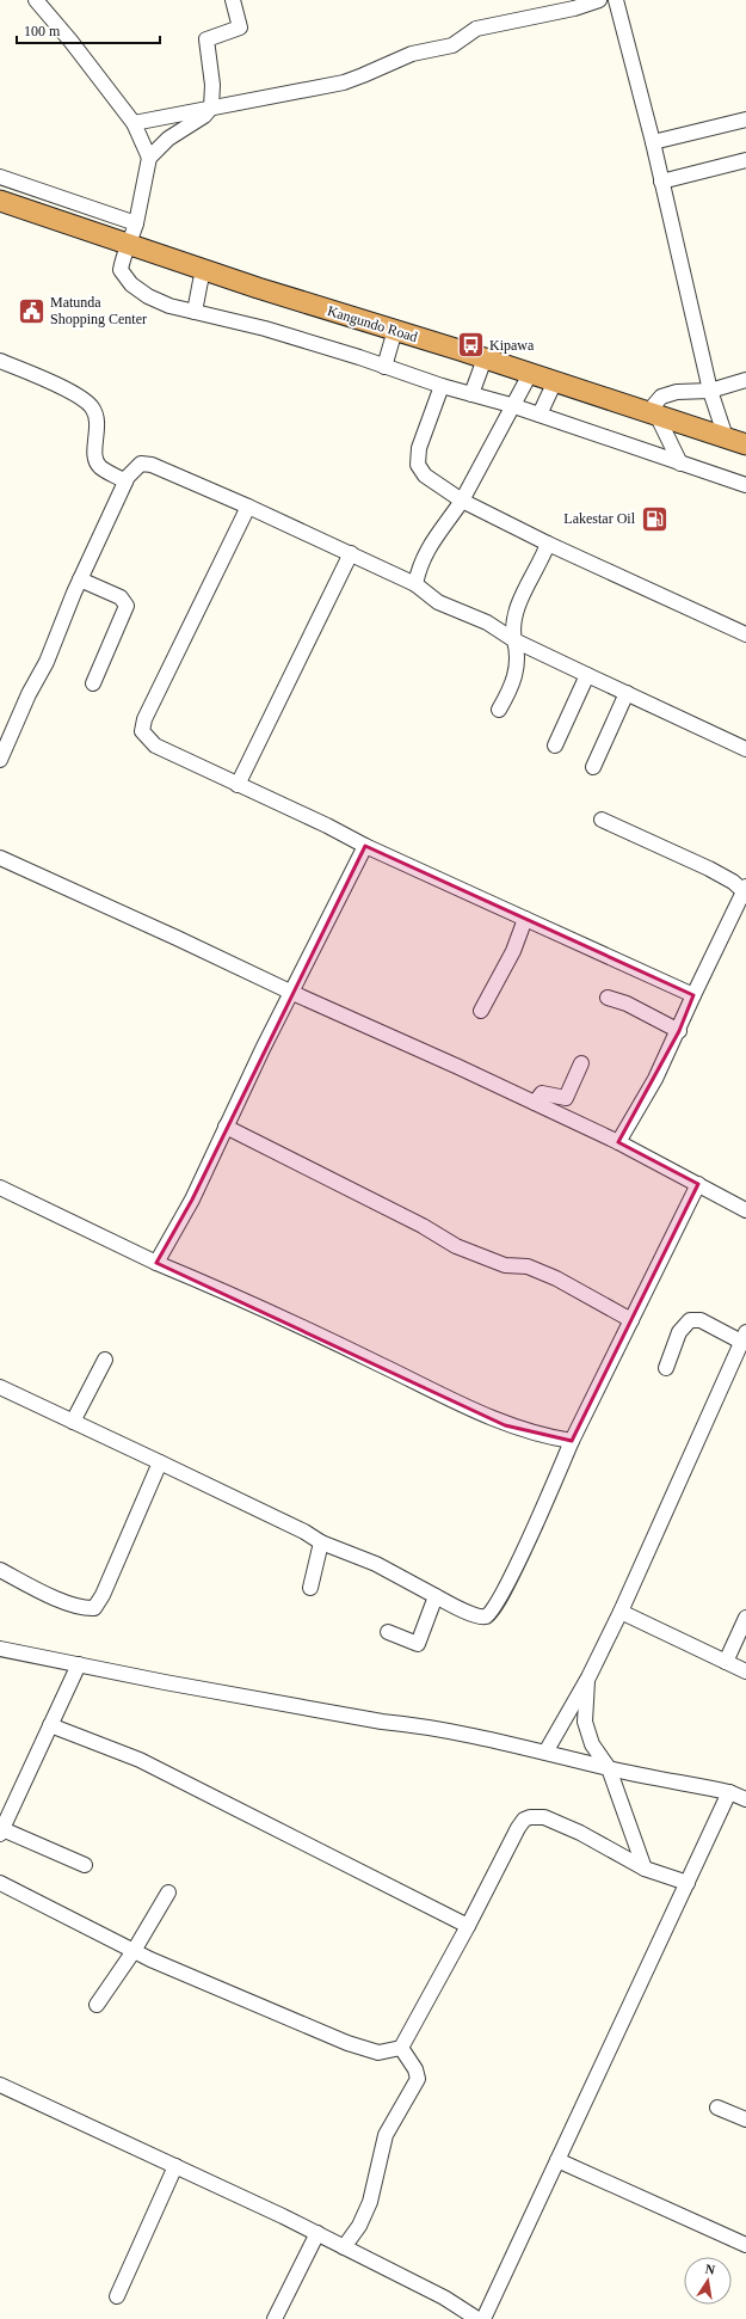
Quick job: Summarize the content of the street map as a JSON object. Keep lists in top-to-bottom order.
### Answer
{
  "streets": {
    "highway": ["Kangundo Road"]
  },
  "places": {
    "public building": ["Matunda Shopping Center"],
    "bus stop": ["Kipawa"],
    "fuel station": ["Lakestar Oil"]
  },
  "scale_bar": "100 m",
  "north": "top"
}
